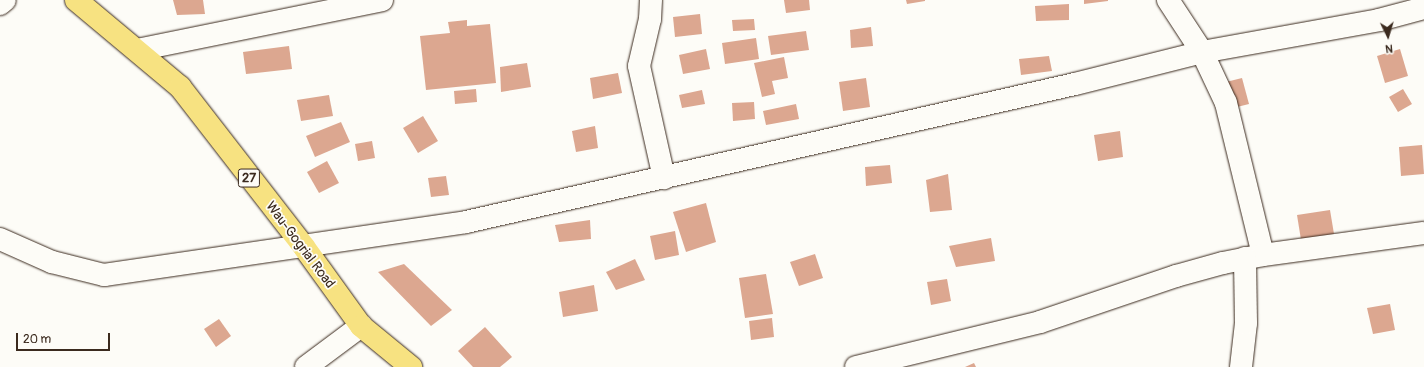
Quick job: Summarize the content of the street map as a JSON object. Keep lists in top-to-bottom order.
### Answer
{
  "streets": {
    "main road": ["27", "Wau-Gogrial Road"]
  },
  "scale_bar": "20 m",
  "north": "bottom"
}
